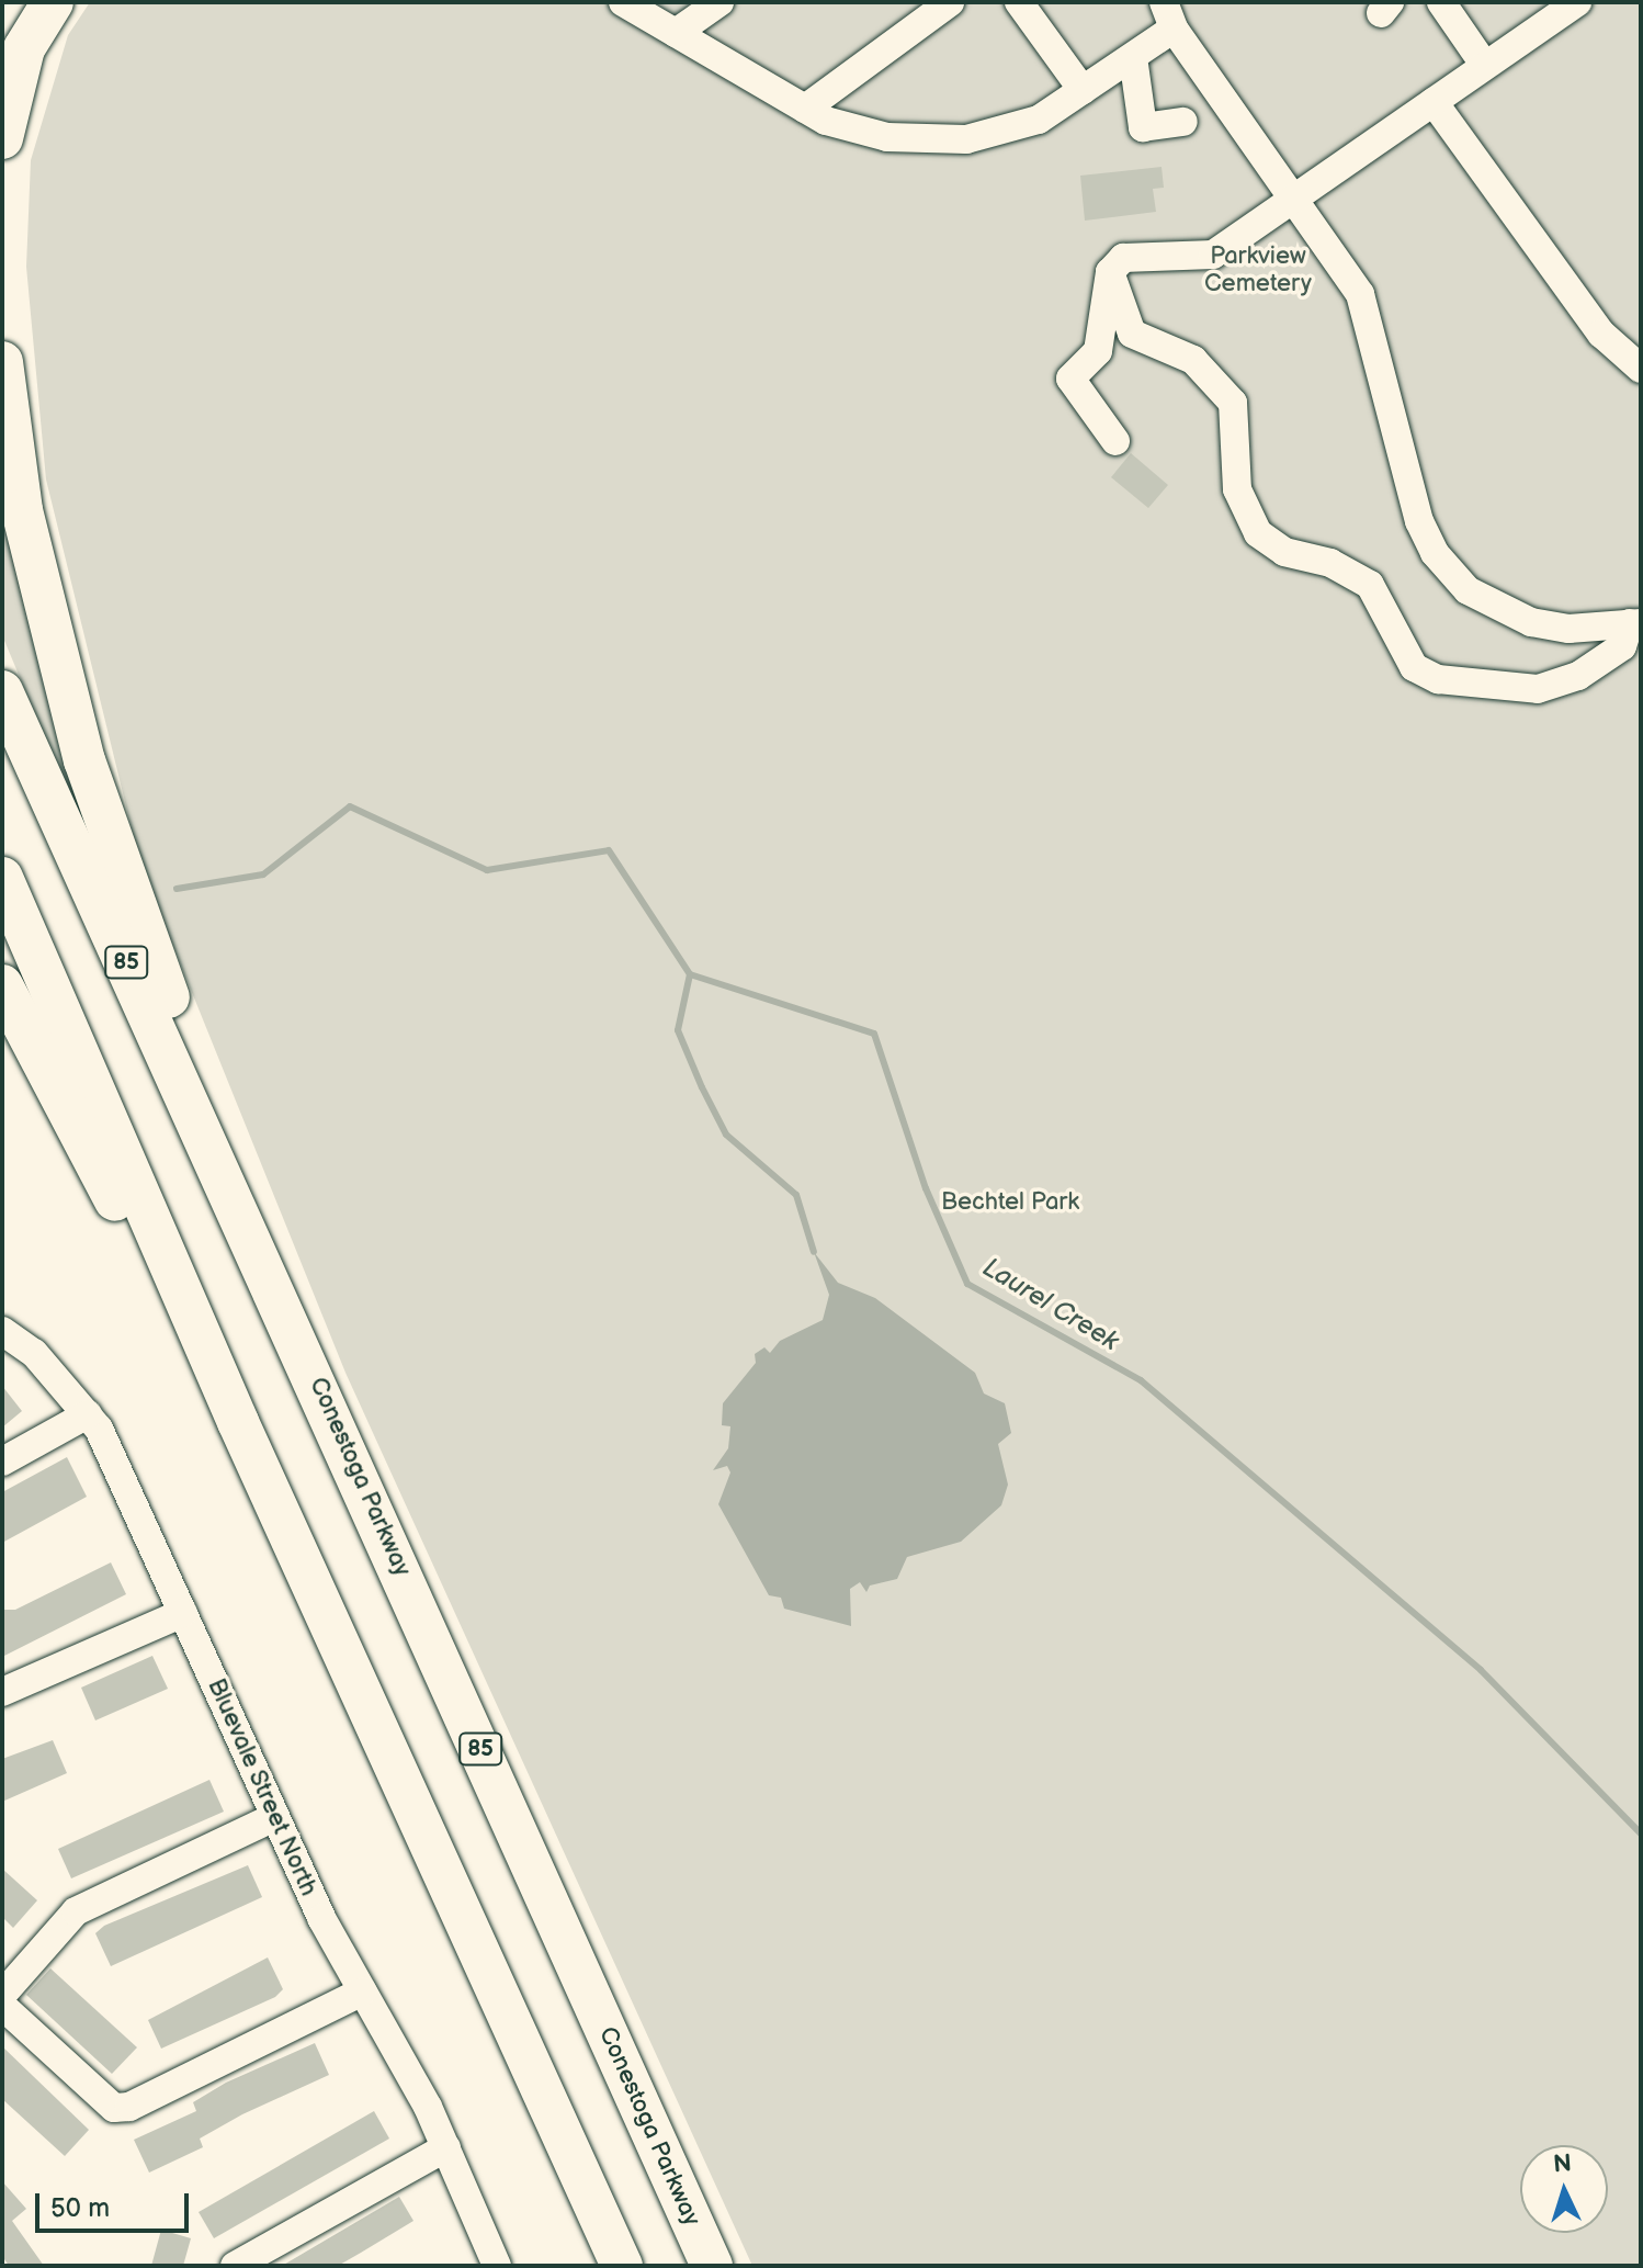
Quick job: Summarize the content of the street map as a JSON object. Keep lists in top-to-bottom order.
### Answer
{
  "streets": {
    "highway": ["85", "Conestoga Parkway"],
    "street": ["Bluevale Street North"]
  },
  "water": ["Laurel Creek"],
  "parks": ["Parkview Cemetery", "Bechtel Park"],
  "scale_bar": "50 m",
  "north": "top"
}
